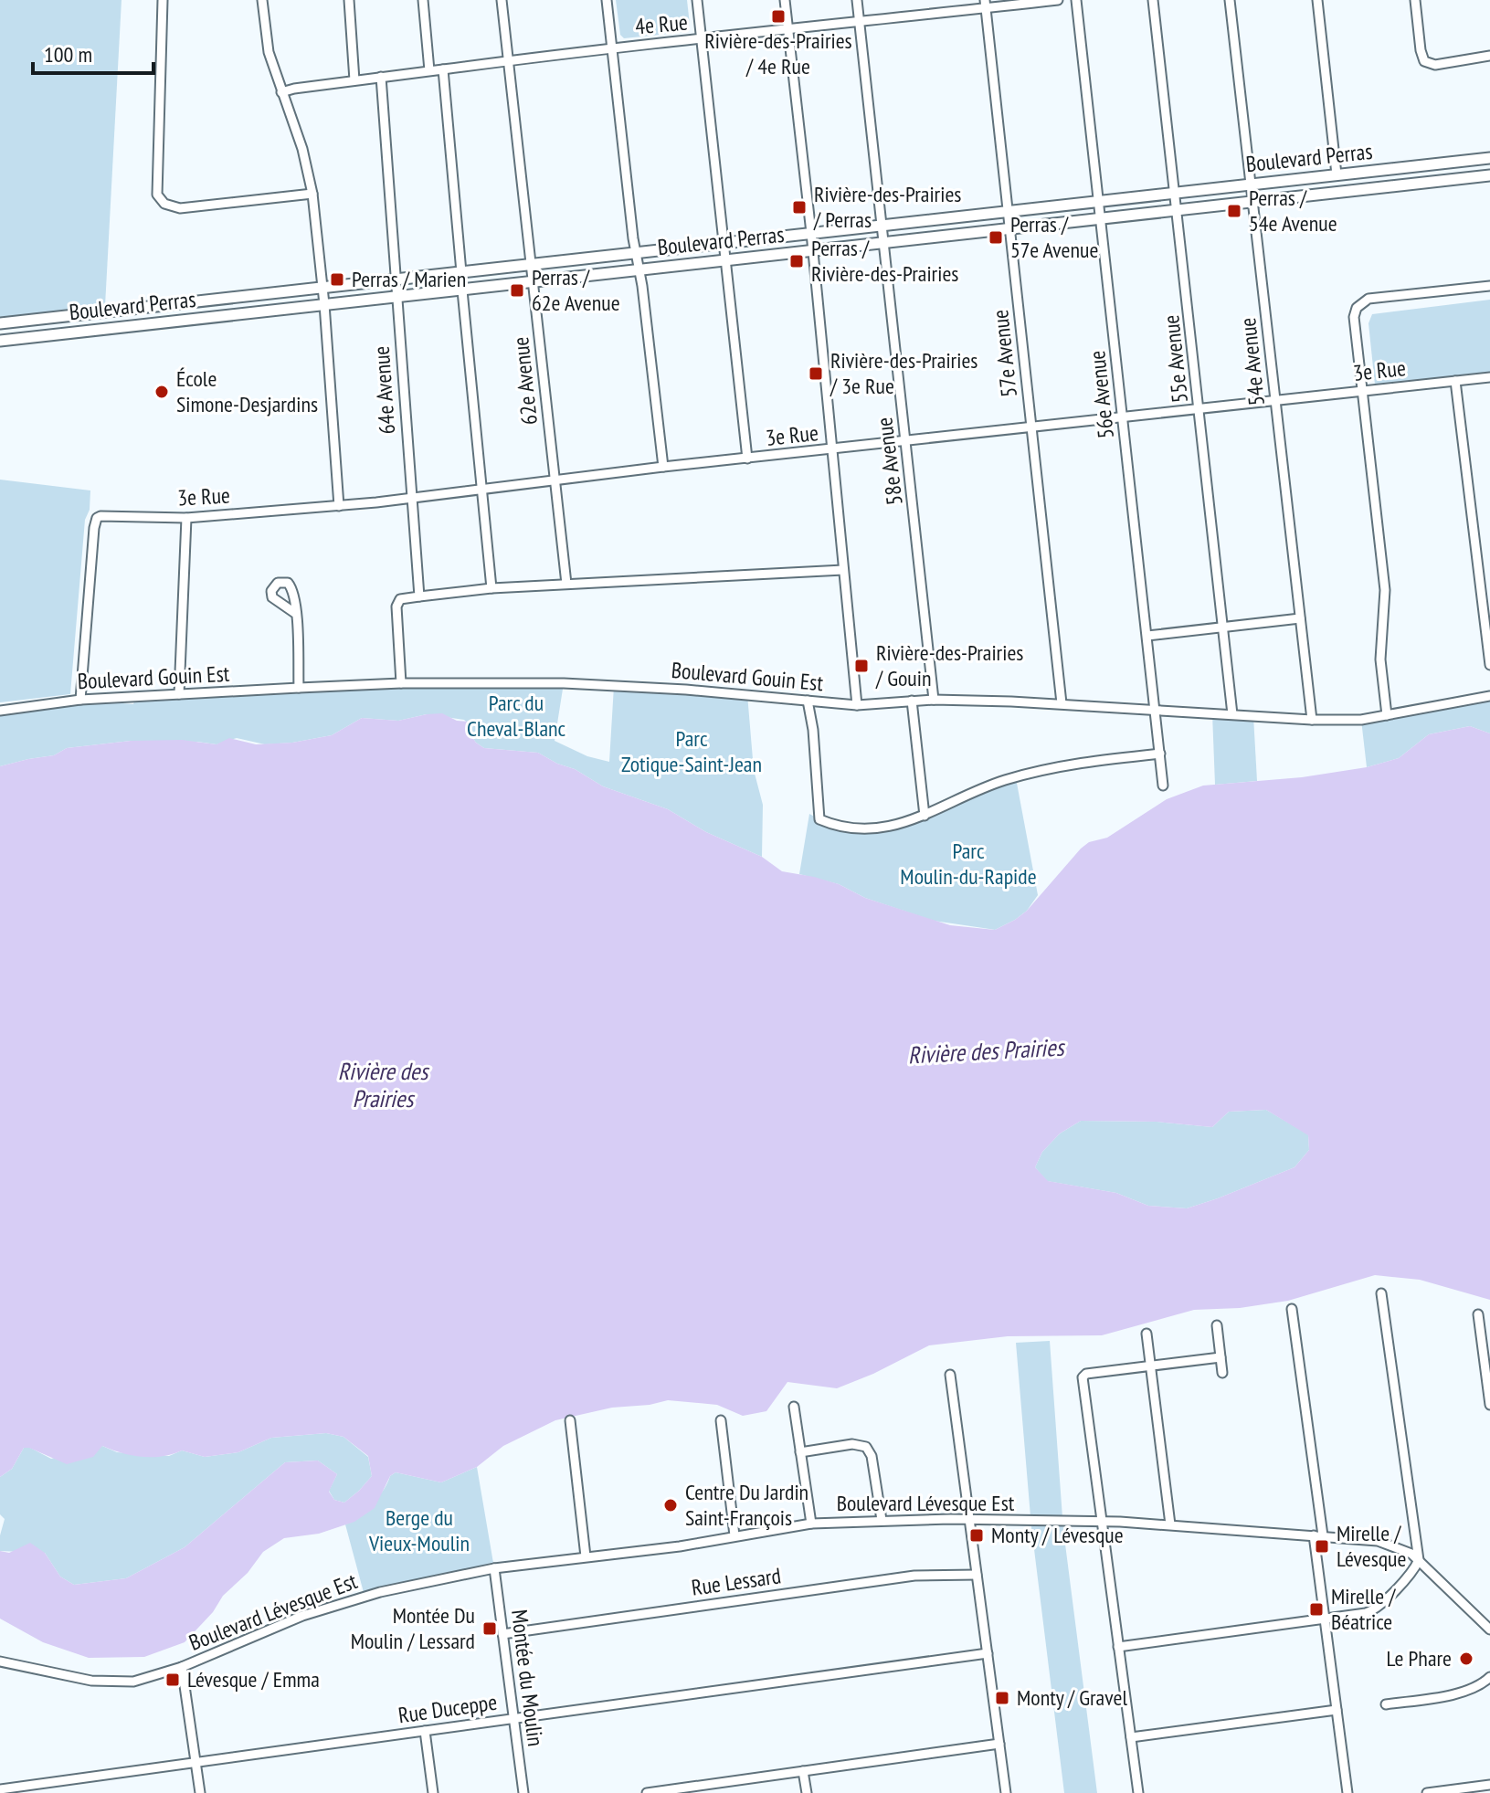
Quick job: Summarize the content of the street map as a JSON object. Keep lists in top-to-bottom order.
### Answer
{
  "streets": {
    "main road": ["Boulevard Perras"],
    "street": [
      "4e Rue",
      "57e Avenue",
      "55e Avenue",
      "54e Avenue",
      "3e Rue",
      "62e Avenue",
      "64e Avenue",
      "56e Avenue",
      "58e Avenue",
      "Boulevard Gouin Est",
      "Boulevard Lévesque Est",
      "Rue Lessard",
      "Montée du Moulin",
      "Rue Duceppe"
    ]
  },
  "crossings": [
    ["4e Rue", "57e Avenue"],
    ["4e Rue", "62e Avenue"],
    ["4e Rue", "58e Avenue"],
    ["Boulevard Perras", "57e Avenue"],
    ["Boulevard Perras", "55e Avenue"],
    ["Boulevard Perras", "54e Avenue"],
    ["Boulevard Perras", "62e Avenue"],
    ["Boulevard Perras", "64e Avenue"],
    ["Boulevard Perras", "56e Avenue"],
    ["Boulevard Perras", "58e Avenue"],
    ["57e Avenue", "3e Rue"],
    ["57e Avenue", "Boulevard Gouin Est"],
    ["55e Avenue", "3e Rue"],
    ["55e Avenue", "Boulevard Gouin Est"],
    ["54e Avenue", "3e Rue"],
    ["54e Avenue", "Boulevard Gouin Est"],
    ["3e Rue", "62e Avenue"],
    ["3e Rue", "64e Avenue"],
    ["3e Rue", "56e Avenue"],
    ["3e Rue", "58e Avenue"],
    ["3e Rue", "Boulevard Gouin Est"],
    ["56e Avenue", "Boulevard Gouin Est"],
    ["58e Avenue", "Boulevard Gouin Est"],
    ["Boulevard Lévesque Est", "Montée du Moulin"],
    ["Rue Lessard", "Montée du Moulin"],
    ["Montée du Moulin", "Rue Duceppe"]
  ],
  "water": ["Rivière des Prairies"],
  "parks": [
    "Parc du Cheval-Blanc",
    "Parc Zotique-Saint-Jean",
    "Parc Moulin-du-Rapide",
    "Berge du Vieux-Moulin"
  ],
  "places": {
    "transit": [
      "Rivière-des-Prairies / 4e Rue",
      "Rivière-des-Prairies / Perras",
      "Perras / 54e Avenue",
      "Perras / 57e Avenue",
      "Perras / Rivière-des-Prairies",
      "Perras / Marien",
      "Perras / 62e Avenue",
      "Rivière-des-Prairies / 3e Rue",
      "Rivière-des-Prairies / Gouin",
      "Monty / Lévesque",
      "Mirelle / Lévesque",
      "Mirelle / Béatrice",
      "Montée Du Moulin / Lessard",
      "Lévesque / Emma",
      "Monty / Gravel"
    ],
    "other": ["École Simone-Desjardins", "Centre Du Jardin Saint-François", "Le Phare"]
  },
  "scale_bar": "100 m"
}
